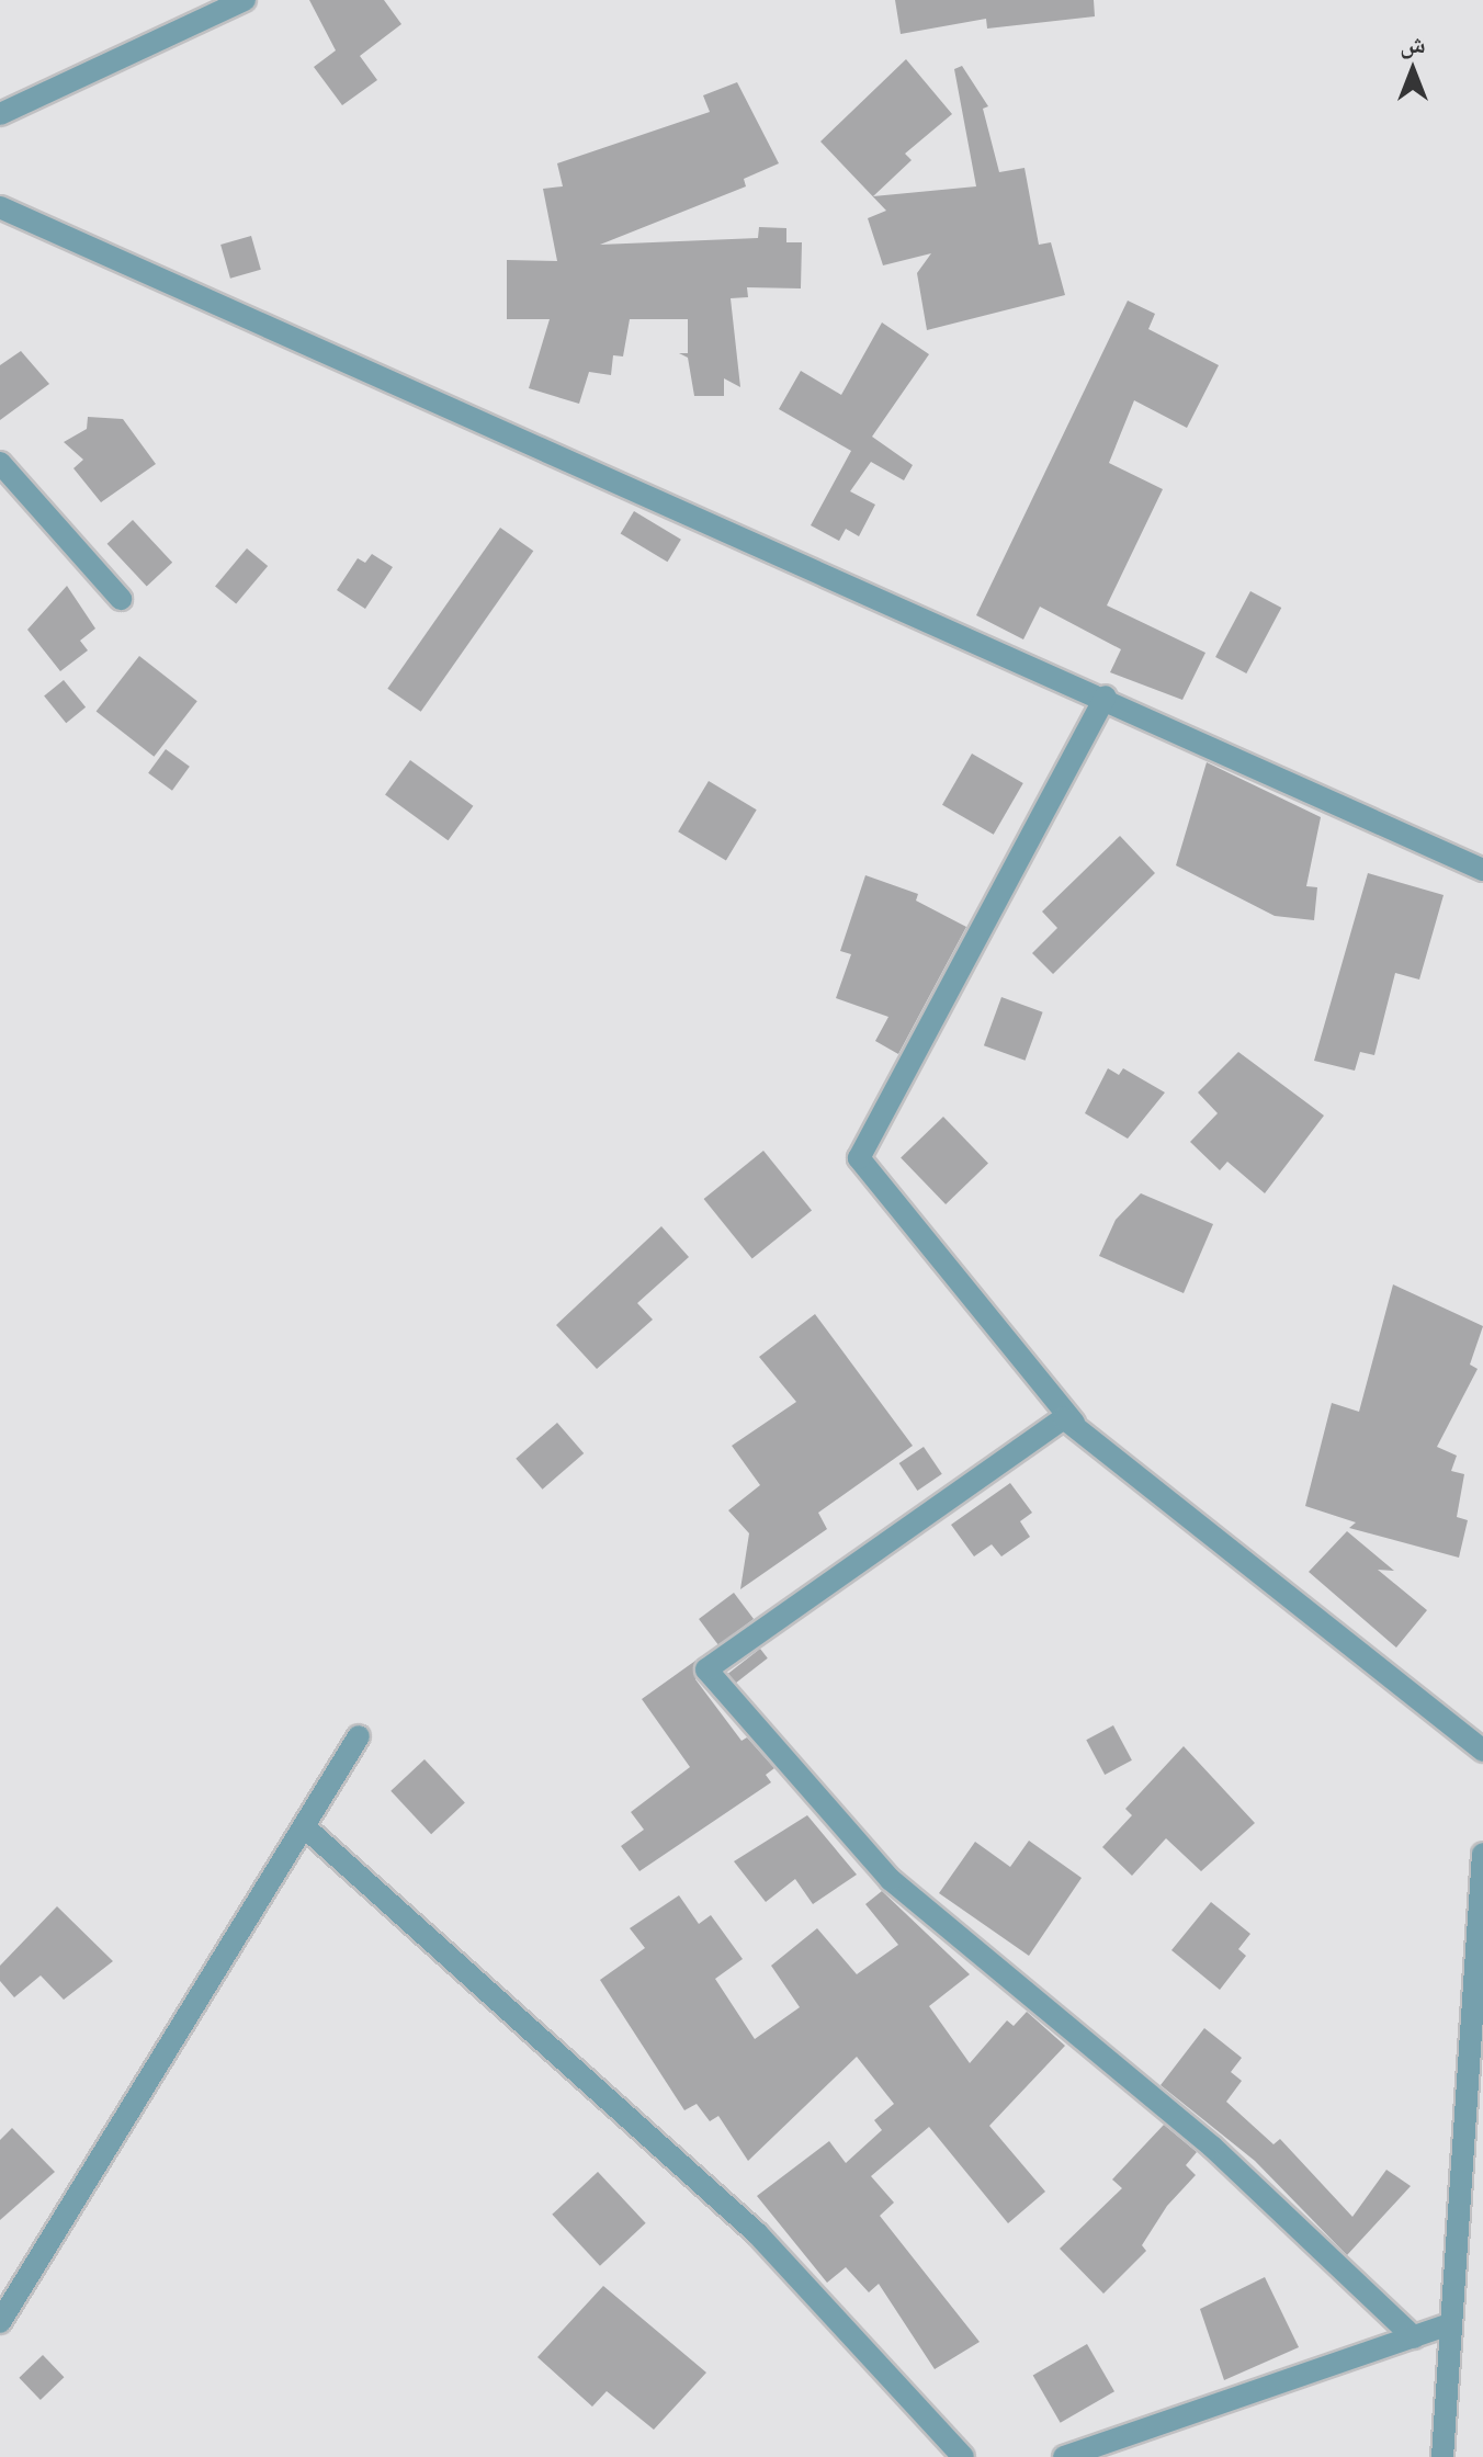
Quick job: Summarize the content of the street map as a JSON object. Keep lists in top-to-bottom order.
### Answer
{
  "north": "top"
}
